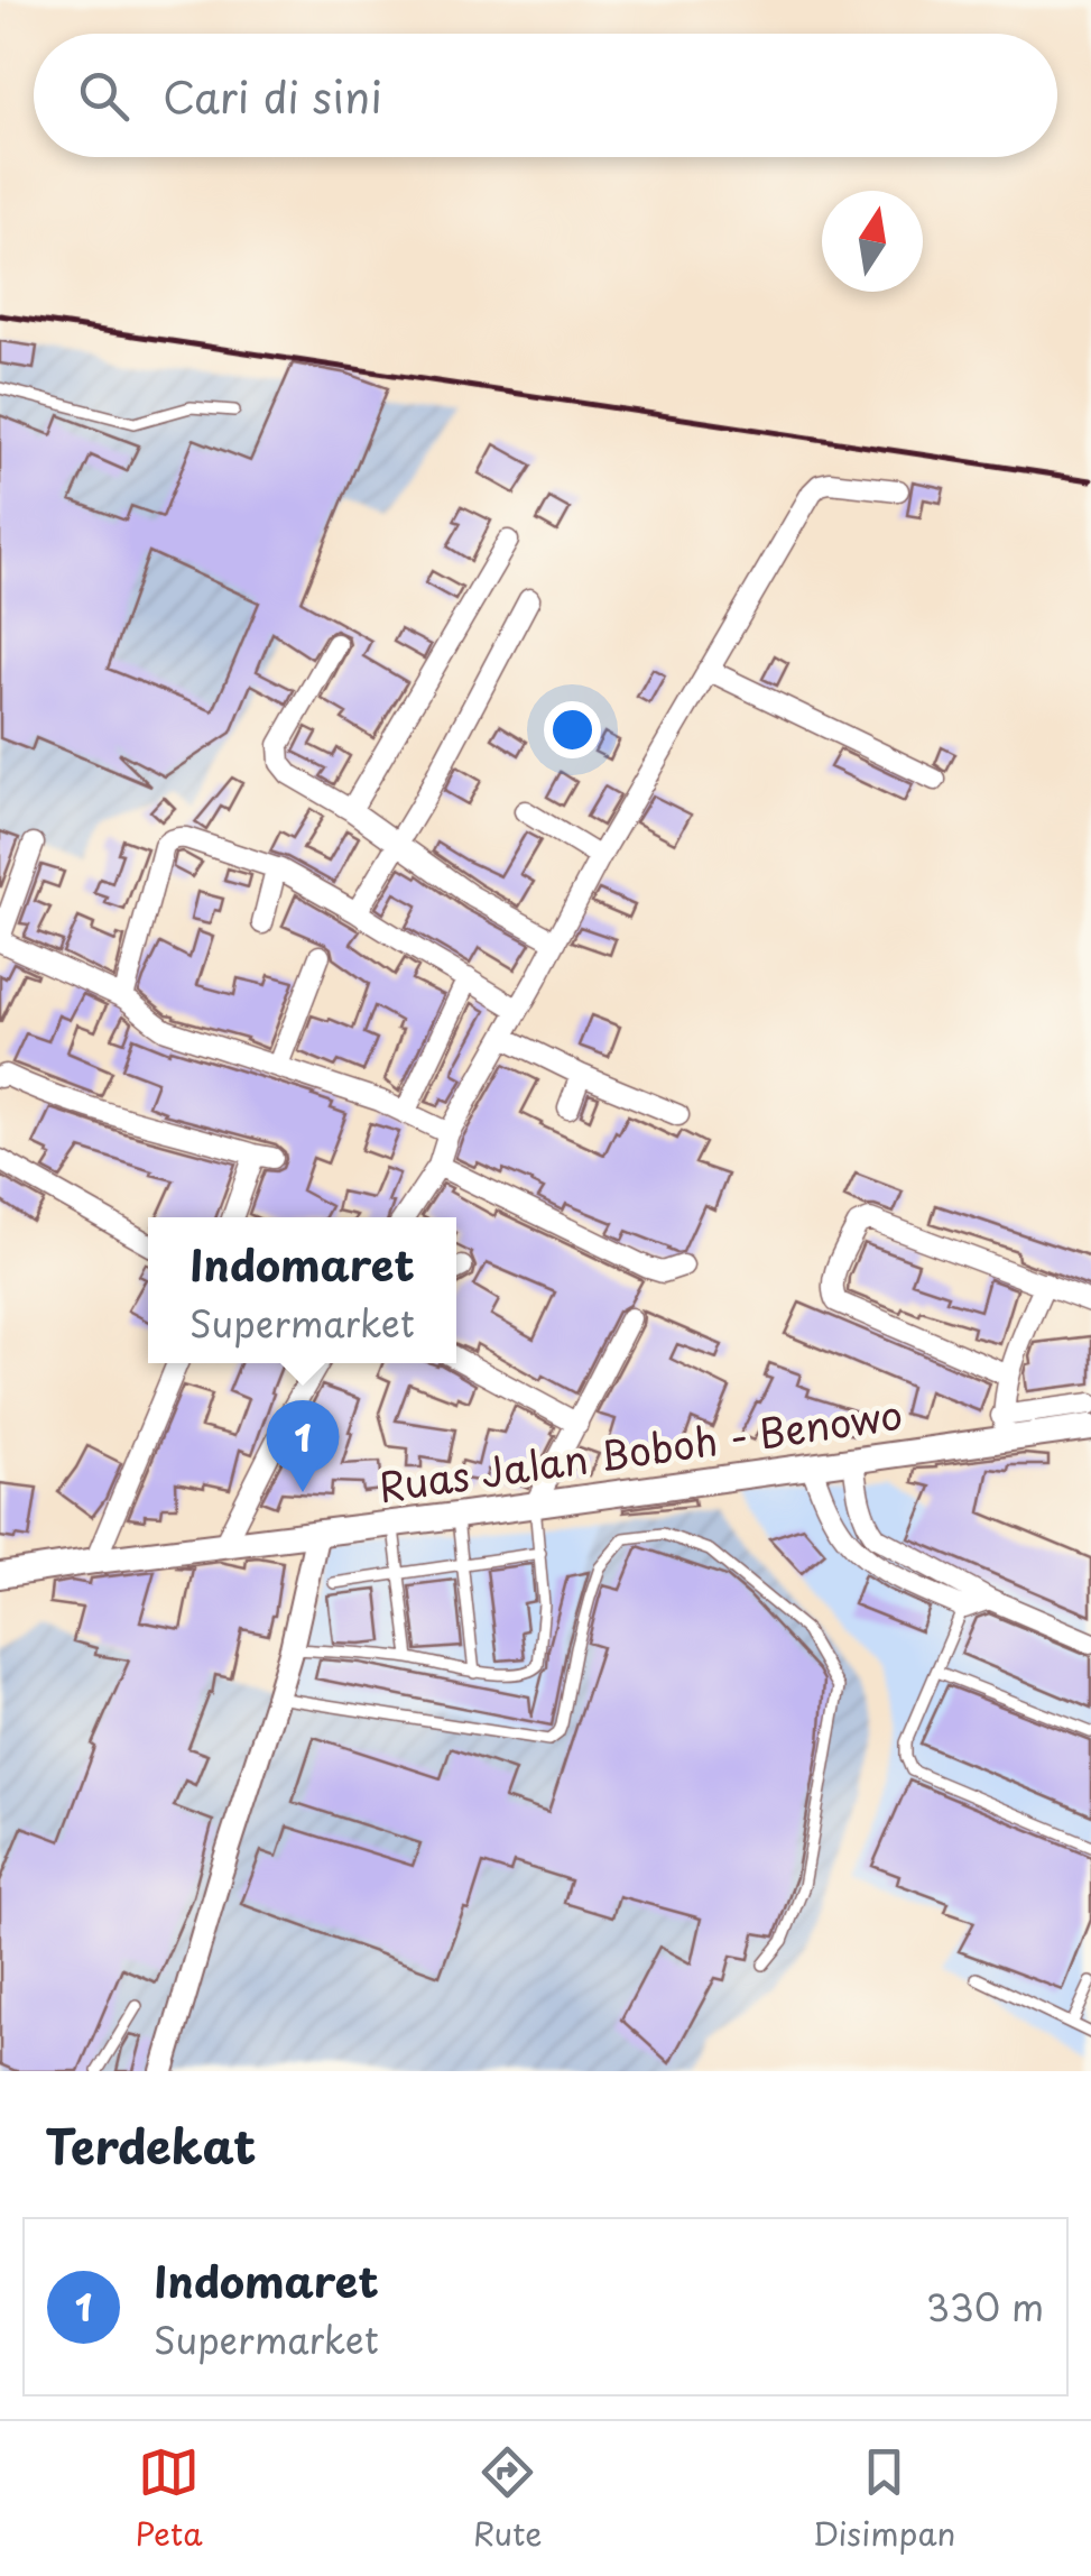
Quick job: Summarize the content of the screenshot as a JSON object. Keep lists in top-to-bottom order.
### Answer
{
  "streets": {
    "main road": ["Ruas Jalan Boboh - Benowo"]
  },
  "north": "top",
  "page": {
    "search": "Cari di sini",
    "popup": ["Indomaret", "Supermarket"],
    "pins": "1",
    "heading": "Terdekat",
    "list": [
      {
        "mark": "1",
        "name": "Indomaret",
        "note": "Supermarket",
        "value": "330 m"
      }
    ],
    "nav": ["Peta", "Rute", "Disimpan"]
  }
}
